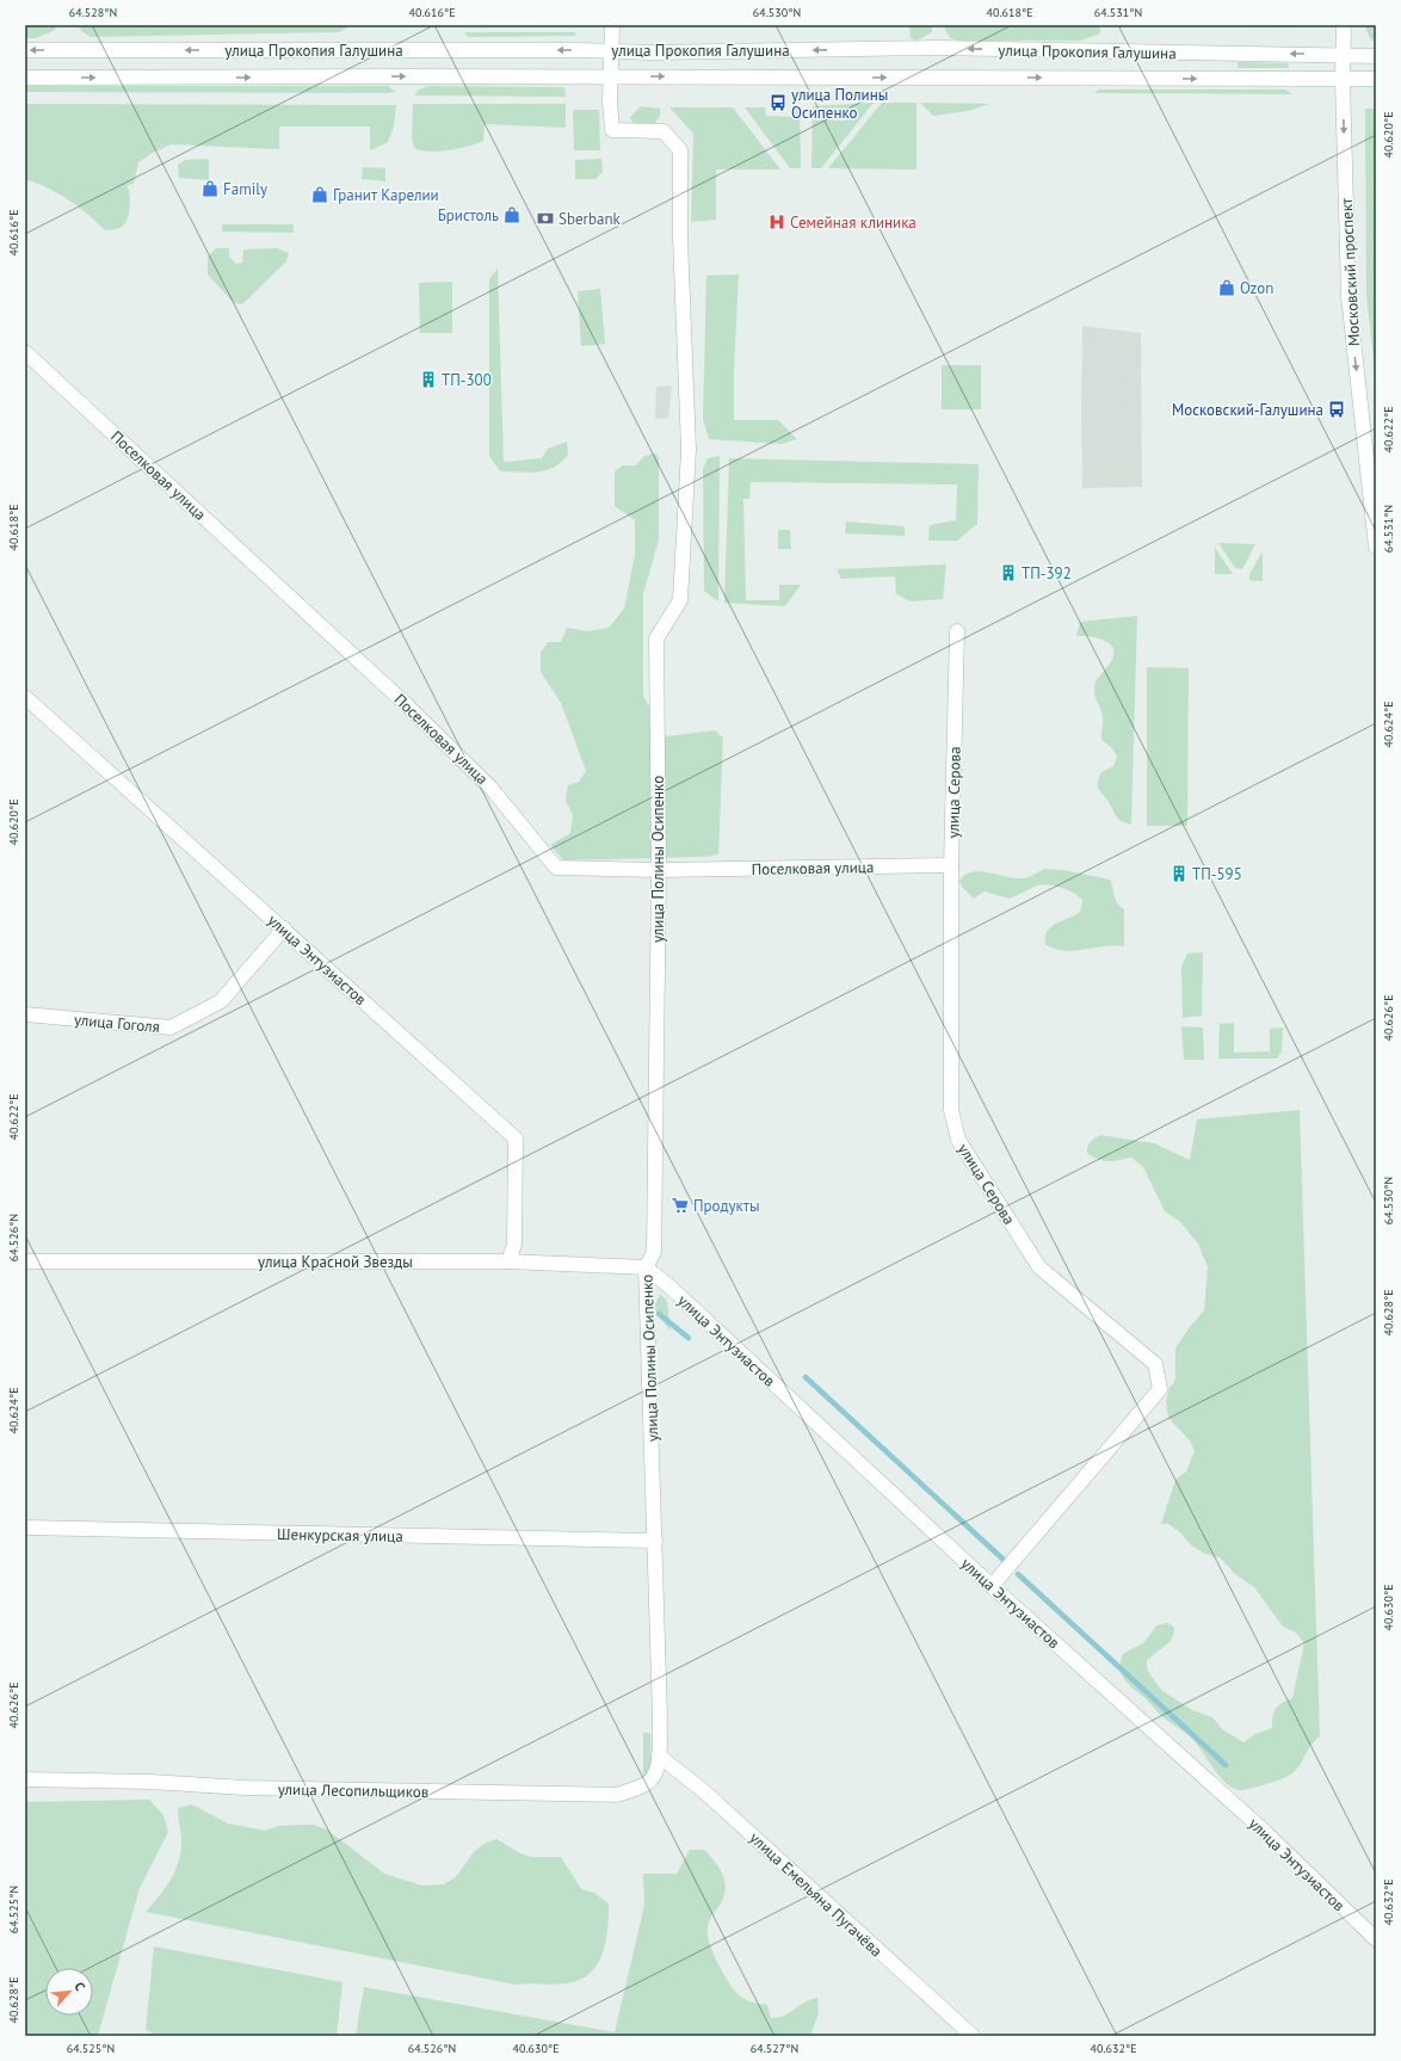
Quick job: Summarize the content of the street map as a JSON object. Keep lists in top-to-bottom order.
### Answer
{
  "streets": {
    "street": [
      "улица Прокопия Галушина",
      "Московский проспект",
      "Поселковая улица",
      "улица Серова",
      "улица Полины Осипенко",
      "улица Энтузиастов",
      "улица Гоголя",
      "улица Красной Звезды",
      "Шенкурская улица",
      "улица Лесопильщиков",
      "улица Емельяна Пугачёва"
    ]
  },
  "crossings": [
    ["улица Прокопия Галушина", "Московский проспект"],
    ["улица Прокопия Галушина", "улица Полины Осипенко"],
    ["Поселковая улица", "улица Серова"],
    ["Поселковая улица", "улица Полины Осипенко"],
    ["улица Серова", "улица Энтузиастов"],
    ["улица Полины Осипенко", "улица Энтузиастов"],
    ["улица Полины Осипенко", "улица Красной Звезды"],
    ["улица Полины Осипенко", "Шенкурская улица"],
    ["улица Полины Осипенко", "улица Лесопильщиков"],
    ["улица Полины Осипенко", "улица Емельяна Пугачёва"],
    ["улица Энтузиастов", "улица Гоголя"],
    ["улица Энтузиастов", "улица Красной Звезды"],
    ["улица Лесопильщиков", "улица Емельяна Пугачёва"]
  ],
  "one_way": ["Московский проспект"],
  "places": {
    "bus stop": ["улица Полины Осипенко", "Московский-Галушина"],
    "shop": [
      "Family",
      "Гранит Карелии",
      "Бристоль",
      "Ozon"
    ],
    "bank": ["Sberbank"],
    "hospital": ["Семейная клиника"],
    "building": ["ТП-300", "ТП-392", "ТП-595"],
    "supermarket": ["Продукты"]
  },
  "north": "top right",
  "coordinates": [
    "64.528°N",
    "40.616°E",
    "64.530°N",
    "40.618°E",
    "64.531°N",
    "40.620°E",
    "40.622°E",
    "40.624°E",
    "40.626°E",
    "64.526°N",
    "40.628°E",
    "40.630°E",
    "40.632°E",
    "64.525°N",
    "64.527°N"
  ]
}
